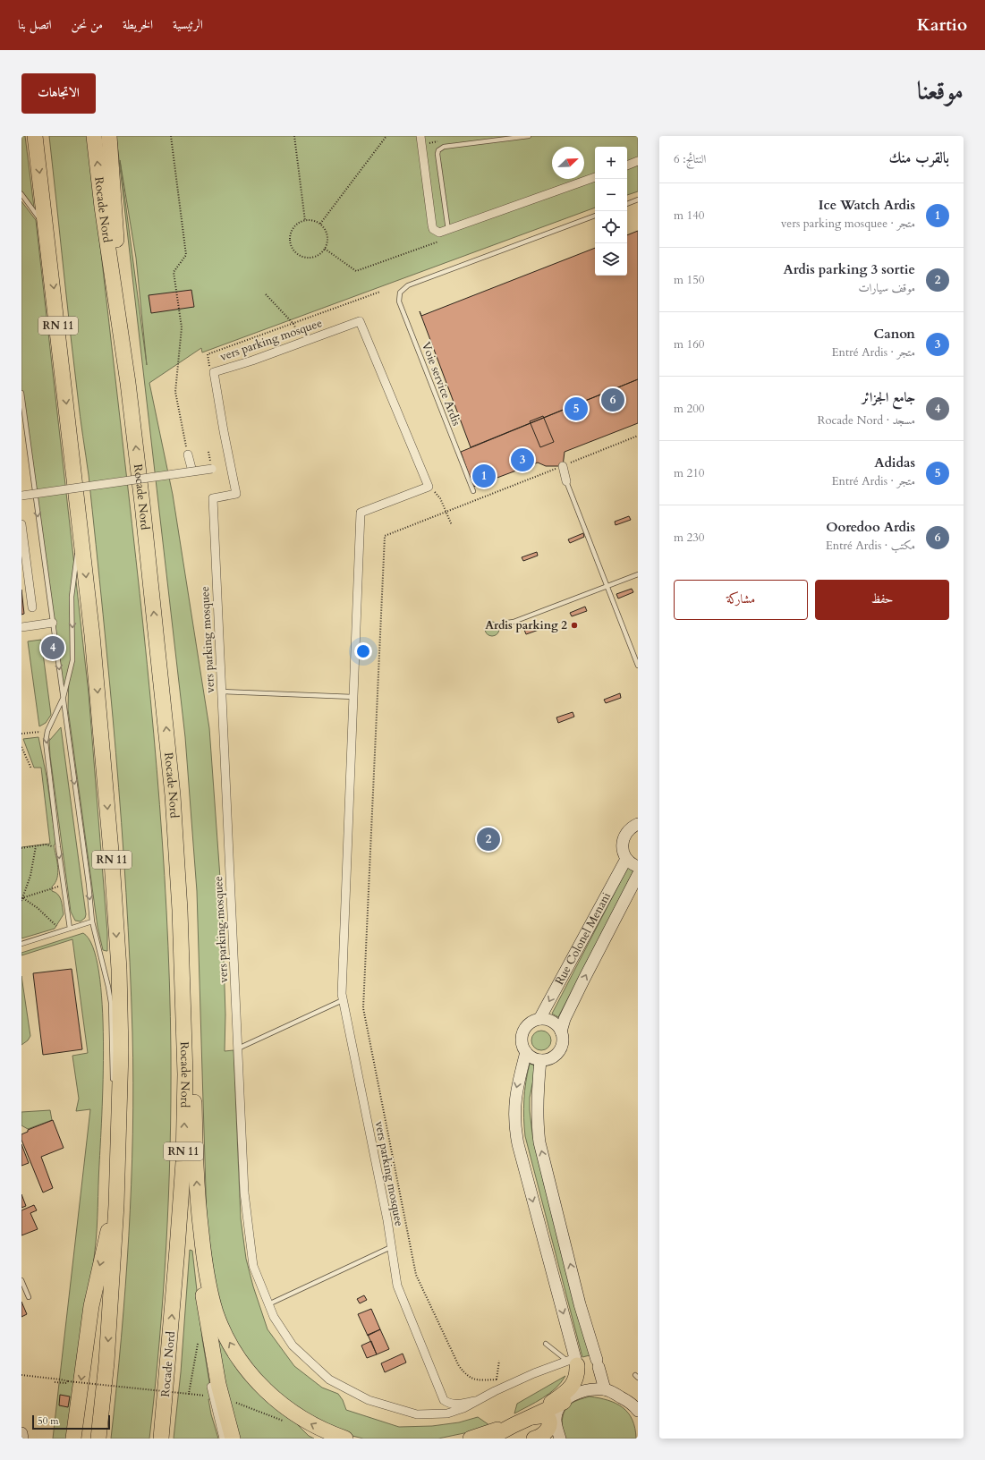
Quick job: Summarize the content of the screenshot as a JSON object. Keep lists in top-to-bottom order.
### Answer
{
  "streets": {
    "highway": ["Rocade Nord", "RN 11"],
    "street": ["vers parking mosquee", "Rue Colonel Menani"],
    "lane": ["Voie service Ardis"]
  },
  "crossings": [
    ["Rocade Nord", "RN 11"]
  ],
  "places": ["Ardis parking 2"],
  "scale_bar": "50 m",
  "north": "top right",
  "page": {
    "header": "Kartio",
    "nav": [
      "الرئيسية",
      "الخريطة",
      "من نحن",
      "اتصل بنا"
    ],
    "title": "موقعنا",
    "buttons": [
      "الاتجاهات",
      ["حفظ", "مشاركة"]
    ],
    "heading": ["بالقرب منك", "النتائج: 6"],
    "map_buttons": ["+", "−"],
    "list": [
      {
        "mark": "1",
        "name": "Ice Watch Ardis",
        "note": "متجر · vers parking mosquee",
        "value": "140 m"
      },
      {
        "mark": "2",
        "name": "Ardis parking 3 sortie",
        "note": "موقف سيارات",
        "value": "150 m"
      },
      {
        "mark": "3",
        "name": "Canon",
        "note": "متجر · Entré Ardis",
        "value": "160 m"
      },
      {
        "mark": "4",
        "name": "جامع الجزائر",
        "note": "مسجد · Rocade Nord",
        "value": "200 m"
      },
      {
        "mark": "5",
        "name": "Adidas",
        "note": "متجر · Entré Ardis",
        "value": "210 m"
      },
      {
        "mark": "6",
        "name": "Ooredoo Ardis",
        "note": "مكتب · Entré Ardis",
        "value": "230 m"
      }
    ],
    "pins": [
      "6",
      "5",
      "3",
      "1",
      "4",
      "2"
    ],
    "scale": "50 m"
  }
}
